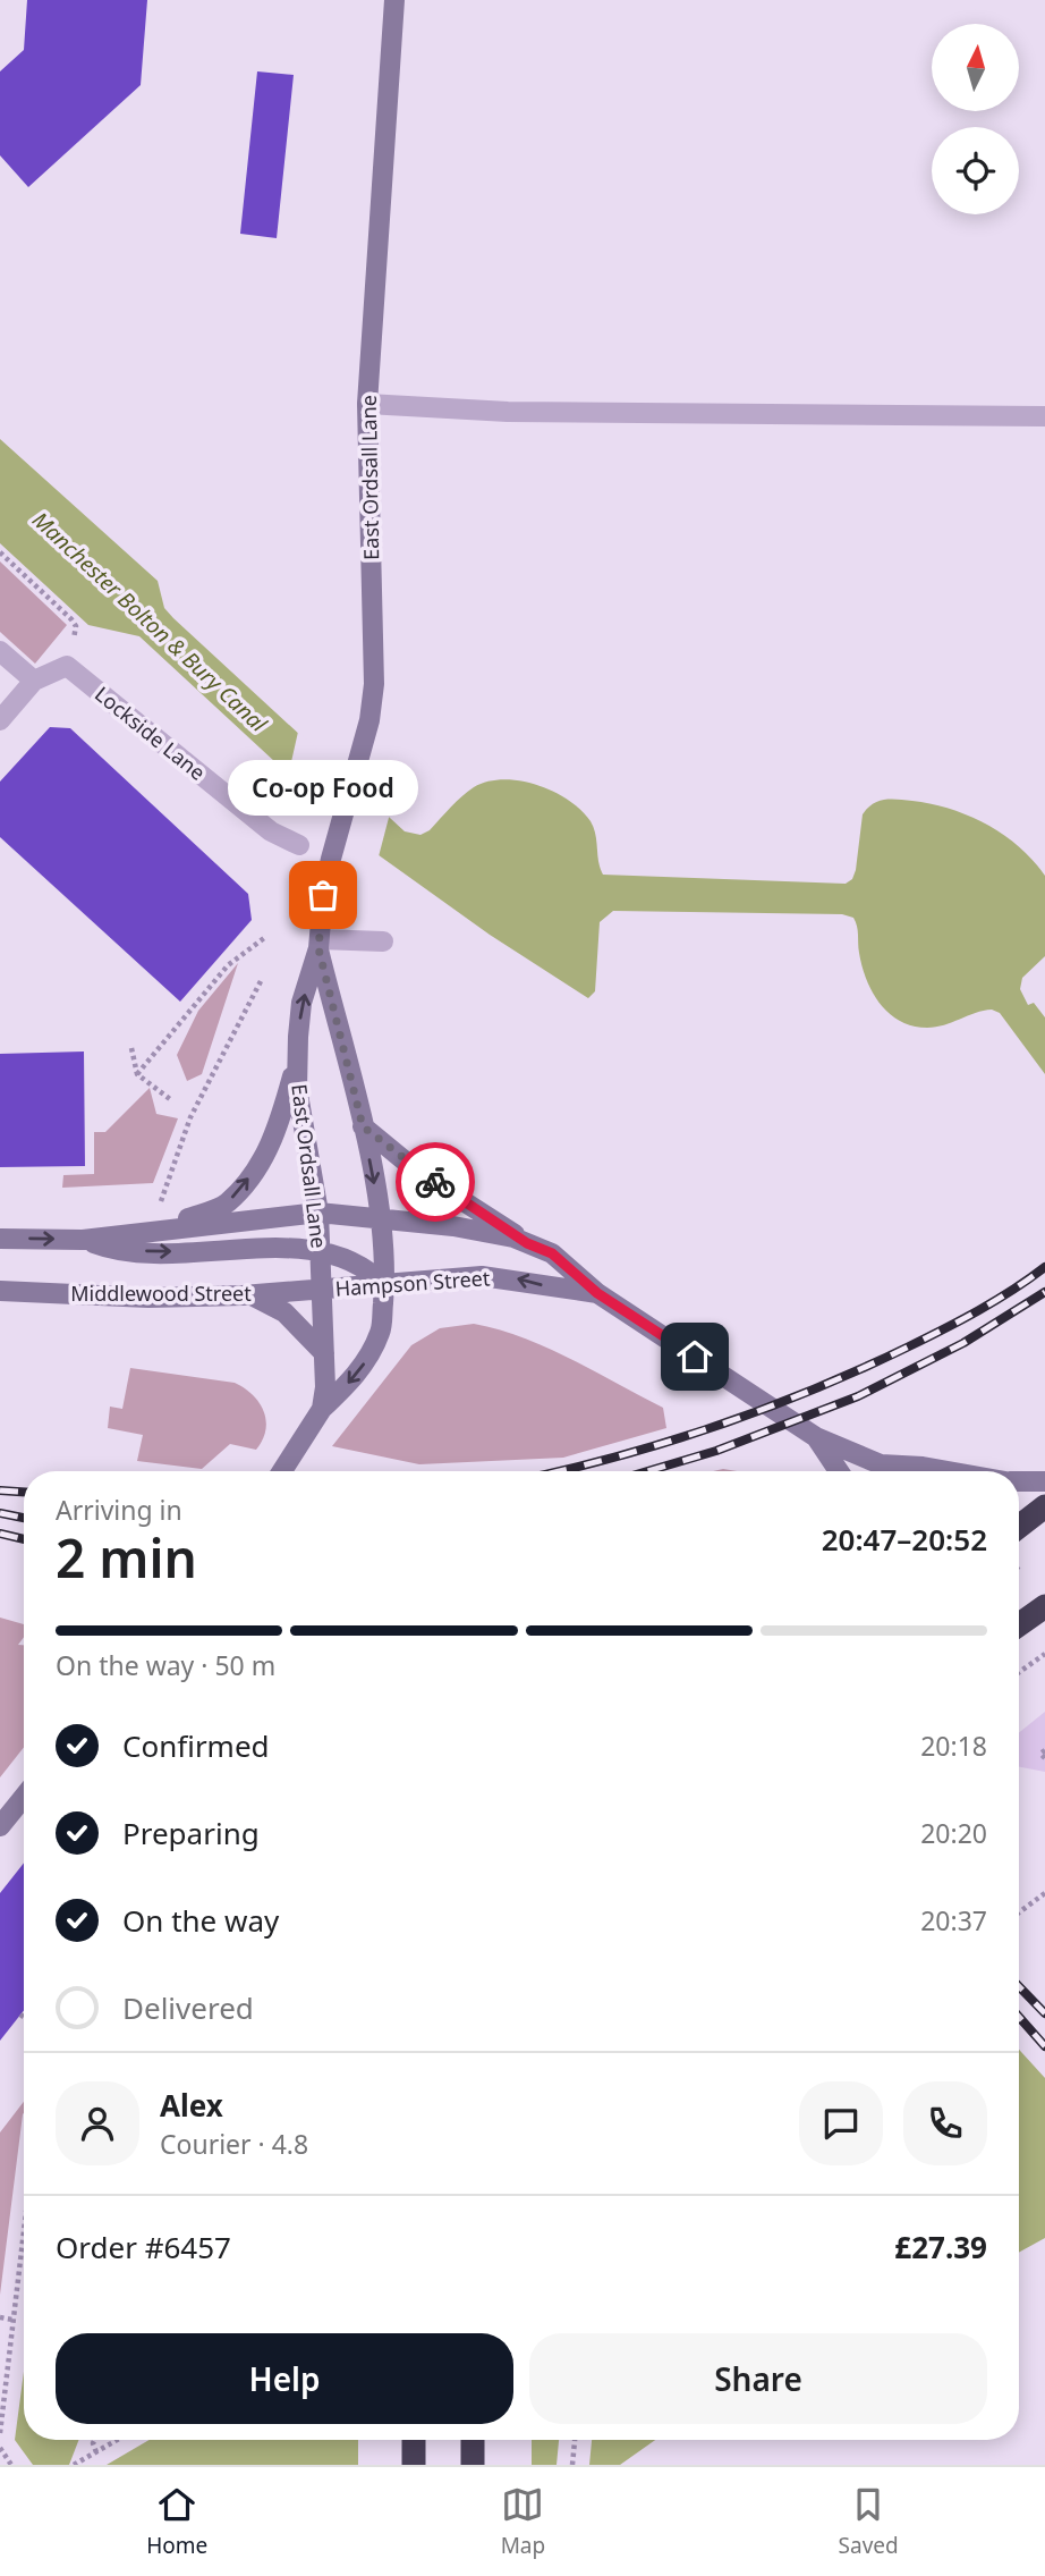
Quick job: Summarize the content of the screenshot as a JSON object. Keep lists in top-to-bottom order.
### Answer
{
  "streets": {
    "main road": ["East Ordsall Lane", "Hampson Street", "Middlewood Street"],
    "street": ["Lockside Lane"]
  },
  "crossings": [
    ["East Ordsall Lane", "Hampson Street"],
    ["East Ordsall Lane", "Middlewood Street"],
    ["Hampson Street", "Middlewood Street"]
  ],
  "water": ["Manchester Bolton & Bury Canal"],
  "places": ["Co-op Food"],
  "north": "top",
  "page": {
    "bubble": "Co-op Food",
    "heading": ["2 min", "Arriving in", "20:47–20:52"],
    "panel": [
      "Alex",
      "Courier · 4.8",
      "Order #6457",
      "£27.39"
    ],
    "bar": "On the way · 50 m",
    "list": [
      ["Confirmed", "20:18"],
      ["Preparing", "20:20"],
      ["On the way", "20:37"],
      "Delivered"
    ],
    "buttons": ["Help", "Share"],
    "tabs": ["Home", "Map", "Saved"]
  }
}
